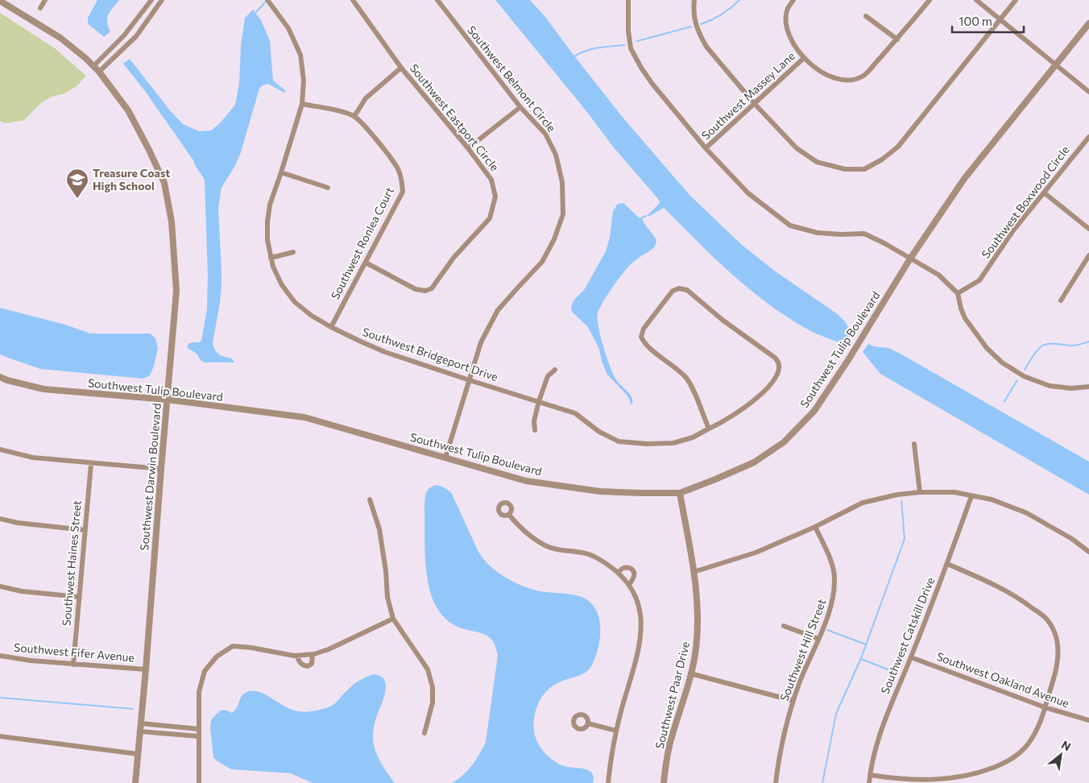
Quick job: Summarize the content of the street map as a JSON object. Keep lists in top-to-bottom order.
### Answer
{
  "streets": {
    "street": [
      "Southwest Belmont Circle",
      "Southwest Massey Lane",
      "Southwest Eastport Circle",
      "Southwest Boxwood Circle",
      "Southwest Ronlea Court",
      "Southwest Tulip Boulevard",
      "Southwest Bridgeport Drive",
      "Southwest Darwin Boulevard",
      "Southwest Haines Street",
      "Southwest Catskill Drive",
      "Southwest Hill Street",
      "Southwest Fifer Avenue",
      "Southwest Oakland Avenue",
      "Southwest Paar Drive"
    ]
  },
  "crossings": [
    ["Southwest Belmont Circle", "Southwest Tulip Boulevard"],
    ["Southwest Belmont Circle", "Southwest Bridgeport Drive"],
    ["Southwest Eastport Circle", "Southwest Ronlea Court"],
    ["Southwest Ronlea Court", "Southwest Bridgeport Drive"],
    ["Southwest Tulip Boulevard", "Southwest Darwin Boulevard"],
    ["Southwest Tulip Boulevard", "Southwest Paar Drive"],
    ["Southwest Darwin Boulevard", "Southwest Fifer Avenue"],
    ["Southwest Haines Street", "Southwest Fifer Avenue"],
    ["Southwest Catskill Drive", "Southwest Oakland Avenue"]
  ],
  "places": {
    "school or university": ["Treasure Coast High School"]
  },
  "scale_bar": "100 m",
  "north": "top right"
}
